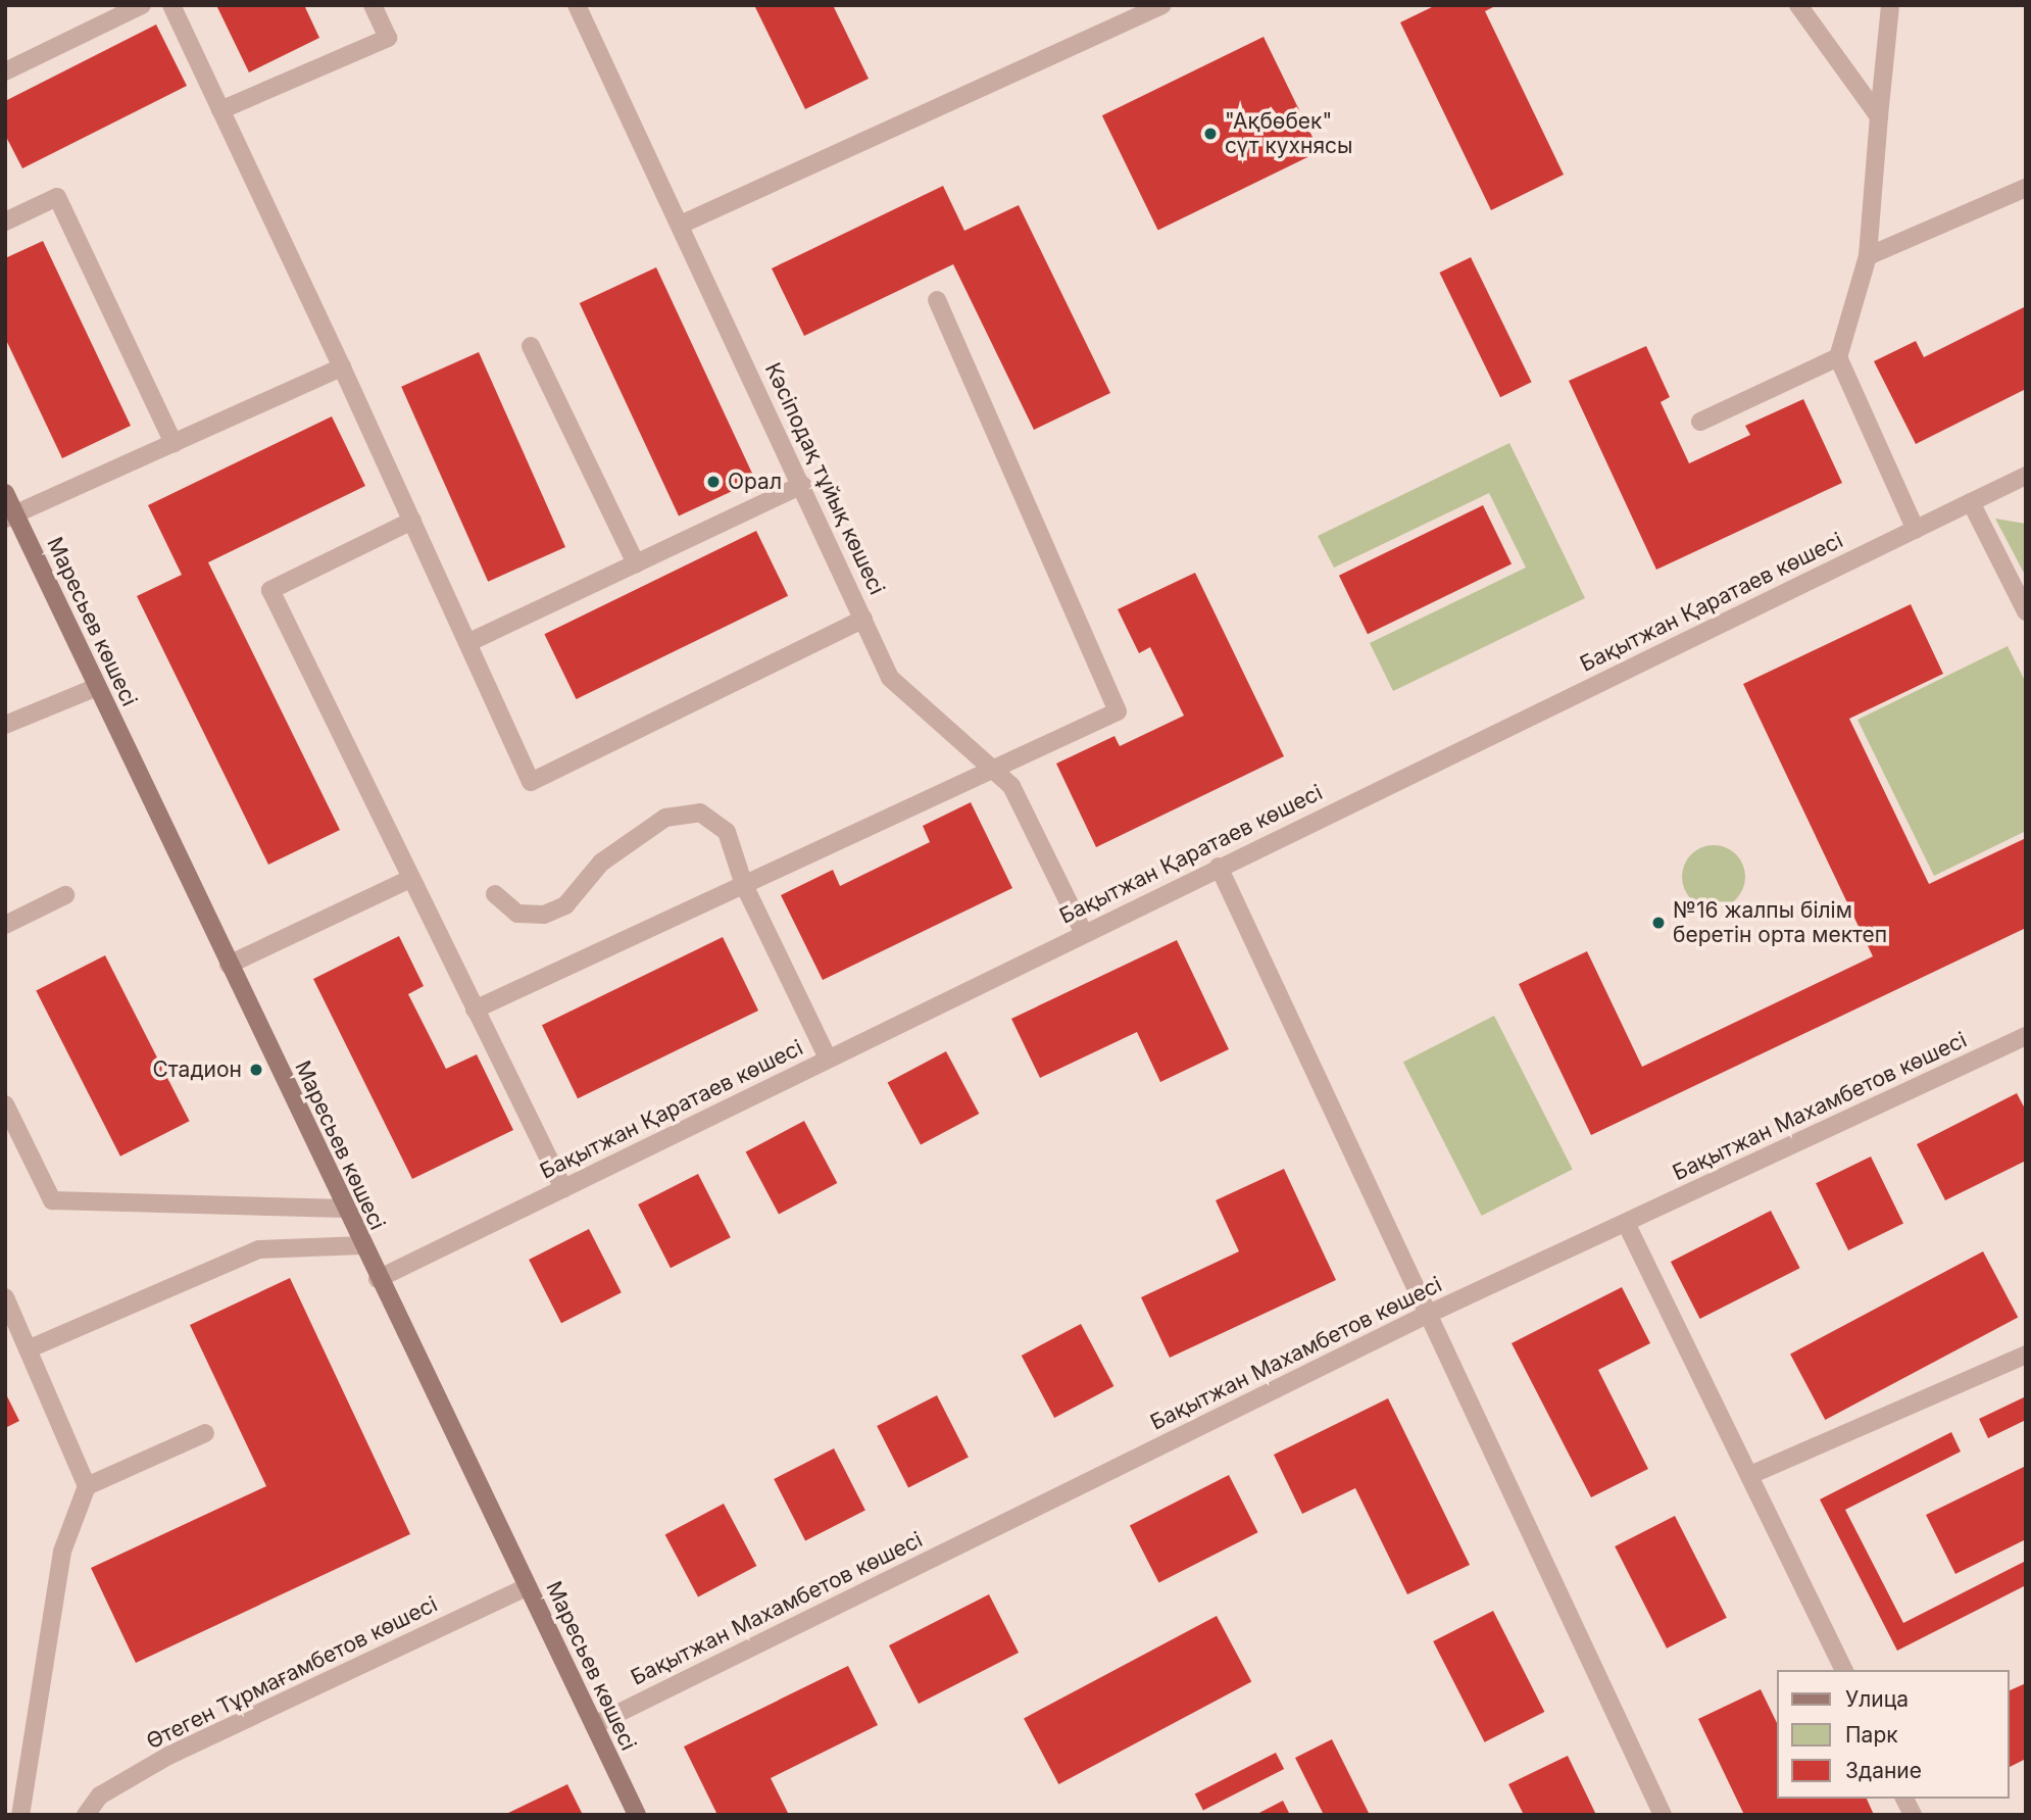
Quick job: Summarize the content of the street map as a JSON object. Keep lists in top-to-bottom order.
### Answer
{
  "streets": {
    "main road": ["Маресьев көшесі"],
    "street": [
      "Кәсіподақ тұйық көшесі",
      "Бақытжан Қаратаев көшесі",
      "Бақытжан Махамбетов көшесі",
      "Өтеген Тұрмағамбетов көшесі"
    ]
  },
  "crossings": [
    ["Кәсіподақ тұйық көшесі", "Бақытжан Қаратаев көшесі"],
    ["Бақытжан Қаратаев көшесі", "Маресьев көшесі"],
    ["Маресьев көшесі", "Бақытжан Махамбетов көшесі"],
    ["Маресьев көшесі", "Өтеген Тұрмағамбетов көшесі"]
  ],
  "places": [
    "\"Ақбөбек\" сүт кухнясы",
    "Орал",
    "№16 жалпы білім беретін орта мектеп",
    "Стадион"
  ],
  "legend": ["Улица", "Парк", "Здание"]
}
